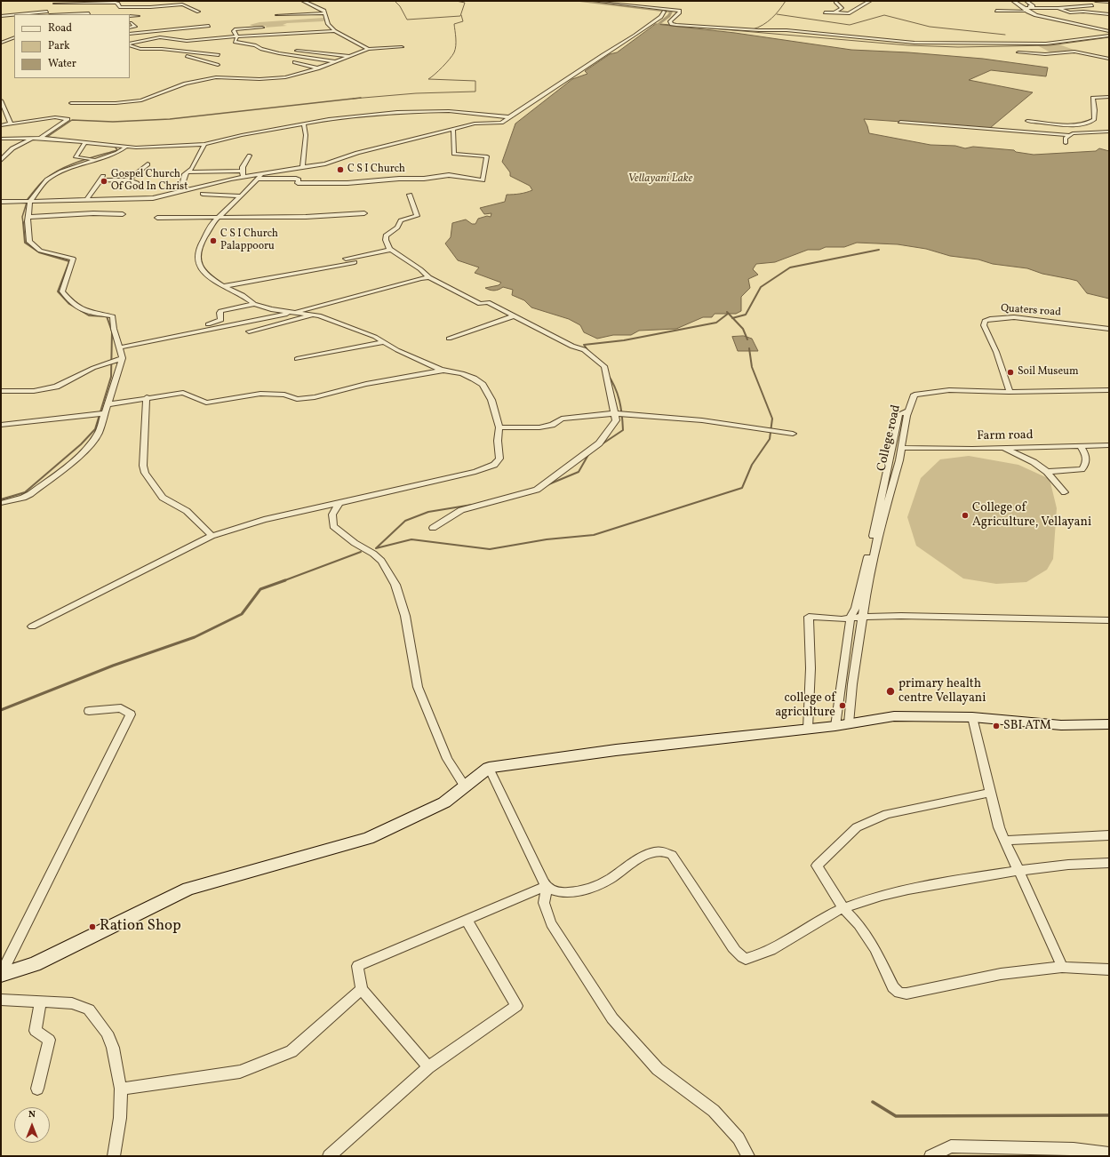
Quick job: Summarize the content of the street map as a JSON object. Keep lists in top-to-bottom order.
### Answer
{
  "streets": {
    "street": ["Quaters road", "Farm road", "College road"]
  },
  "crossings": [
    ["Quaters road", "College road"],
    ["Farm road", "College road"]
  ],
  "water": ["Vellayani Lake"],
  "places": [
    "C S I Church",
    "Gospel Church Of God In Christ",
    "C S I Church Palappooru",
    "Soil Museum",
    "College of Agriculture, Vellayani",
    "primary health centre Vellayani",
    "college of agriculture",
    "SBI ATM",
    "Ration Shop"
  ],
  "legend": ["Road", "Park", "Water"],
  "north": "top"
}
